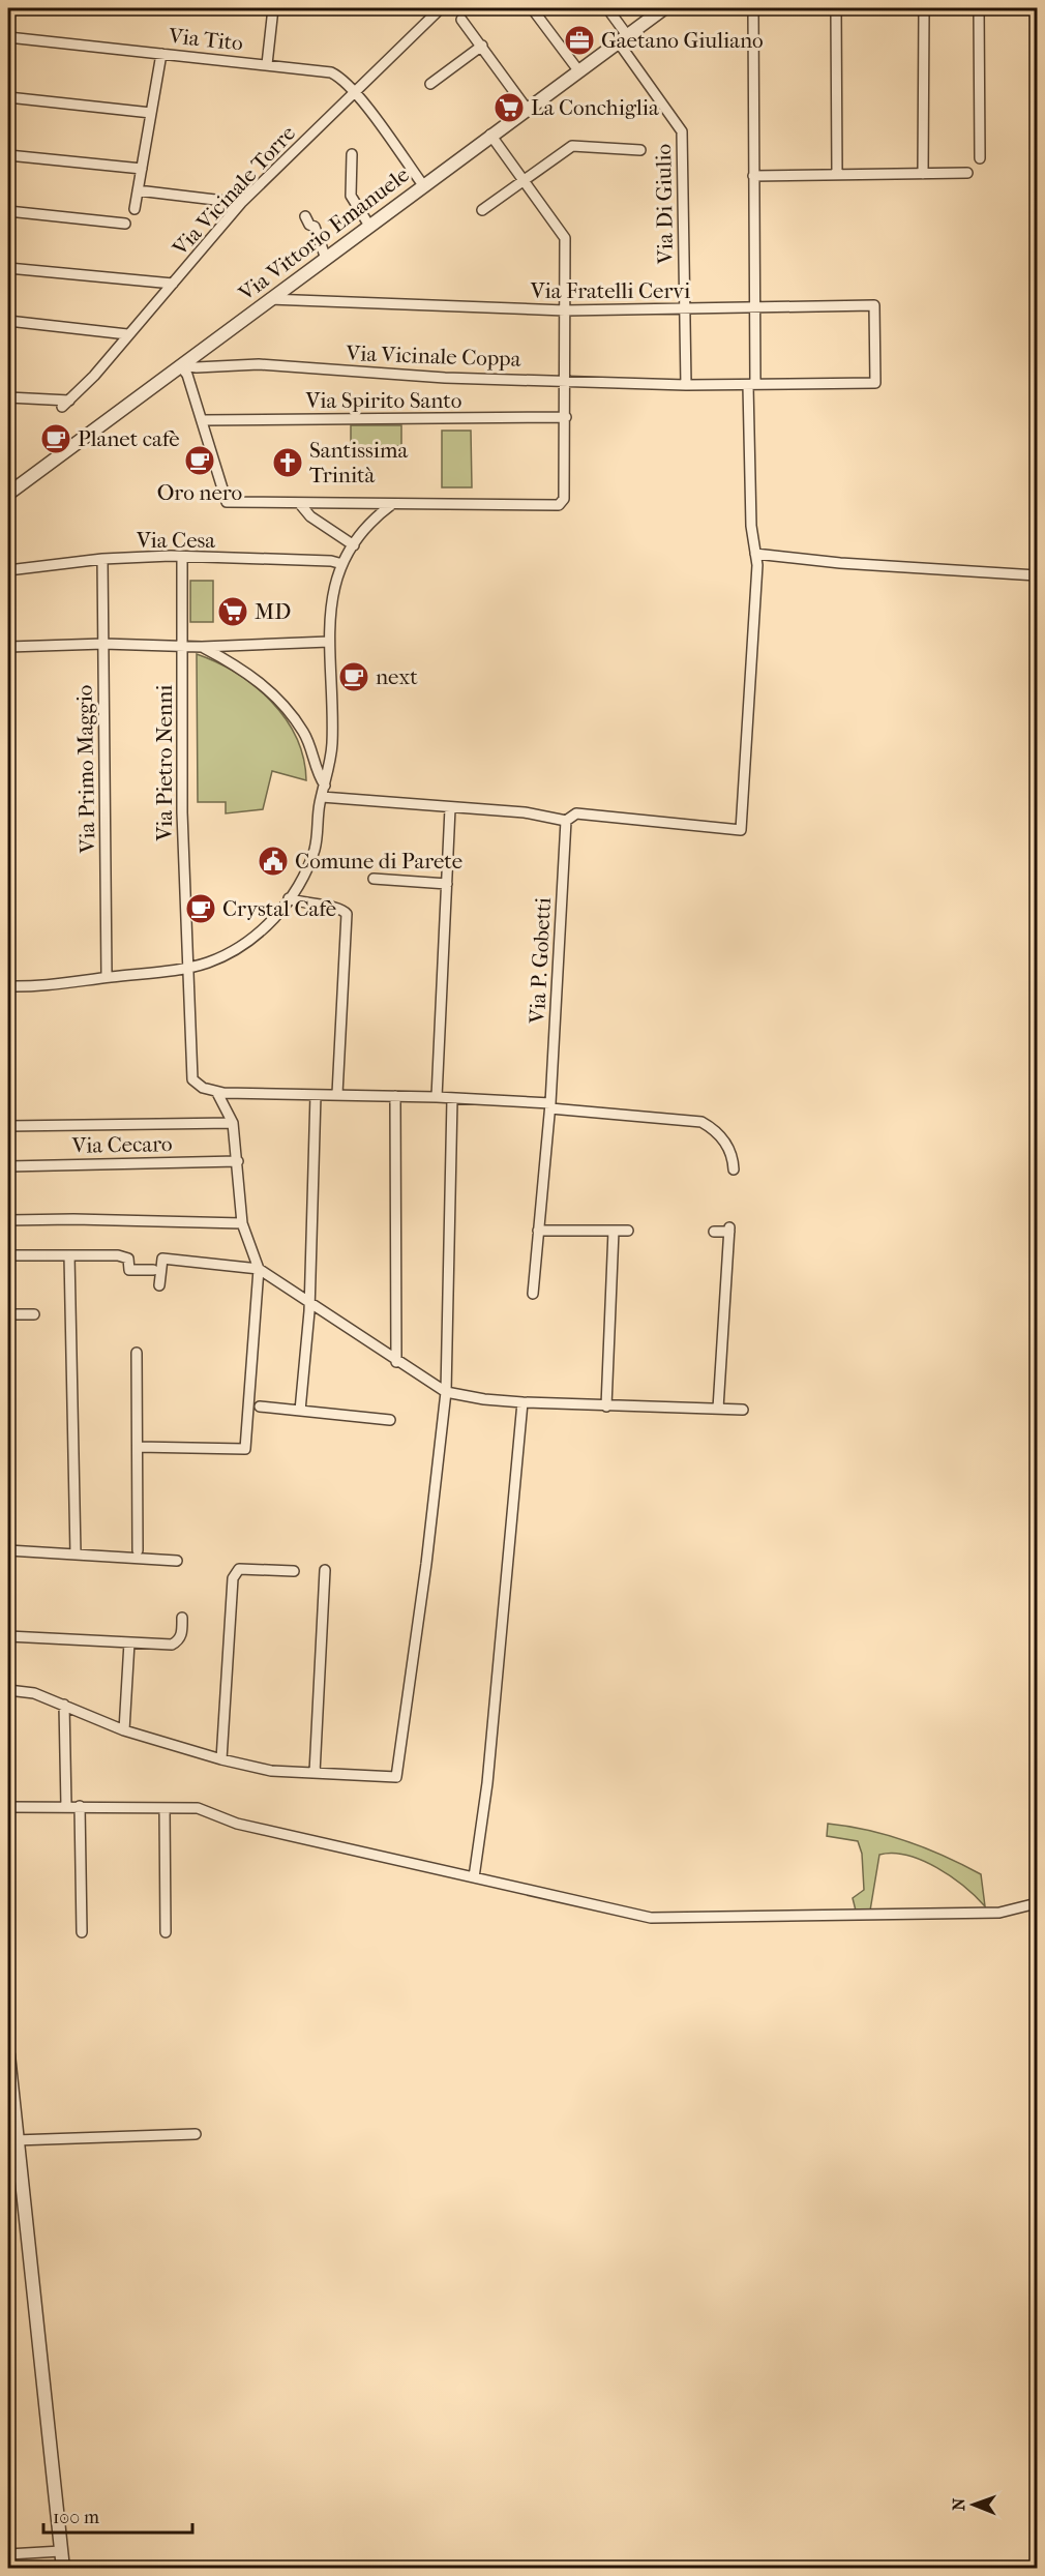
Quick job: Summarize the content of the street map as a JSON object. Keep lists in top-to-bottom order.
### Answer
{
  "streets": {
    "street": [
      "Via Tito",
      "Via Vicinale Torre",
      "Via Di Giulio",
      "Via Vittorio Emanuele",
      "Via Fratelli Cervi",
      "Via Vicinale Coppa",
      "Via Spirito Santo",
      "Via Cesa",
      "Via Pietro Nenni",
      "Via Primo Maggio",
      "Via P. Gobetti",
      "Via Cecaro"
    ]
  },
  "crossings": [
    ["Via Tito", "Via Vicinale Torre"],
    ["Via Tito", "Via Vittorio Emanuele"],
    ["Via Di Giulio", "Via Vittorio Emanuele"],
    ["Via Di Giulio", "Via Fratelli Cervi"],
    ["Via Di Giulio", "Via Vicinale Coppa"],
    ["Via Vittorio Emanuele", "Via Fratelli Cervi"],
    ["Via Vittorio Emanuele", "Via Vicinale Coppa"],
    ["Via Fratelli Cervi", "Via Vicinale Coppa"],
    ["Via Cesa", "Via Pietro Nenni"],
    ["Via Cesa", "Via Primo Maggio"]
  ],
  "places": {
    "office": ["Gaetano Giuliano"],
    "supermarket": ["La Conchiglia", "MD"],
    "cafe": [
      "Planet cafè",
      "Oro nero",
      "next",
      "Crystal Cafè"
    ],
    "church": ["Santissima Trinità"],
    "public building": ["Comune di Parete"]
  },
  "scale_bar": "100 m",
  "north": "left"
}
